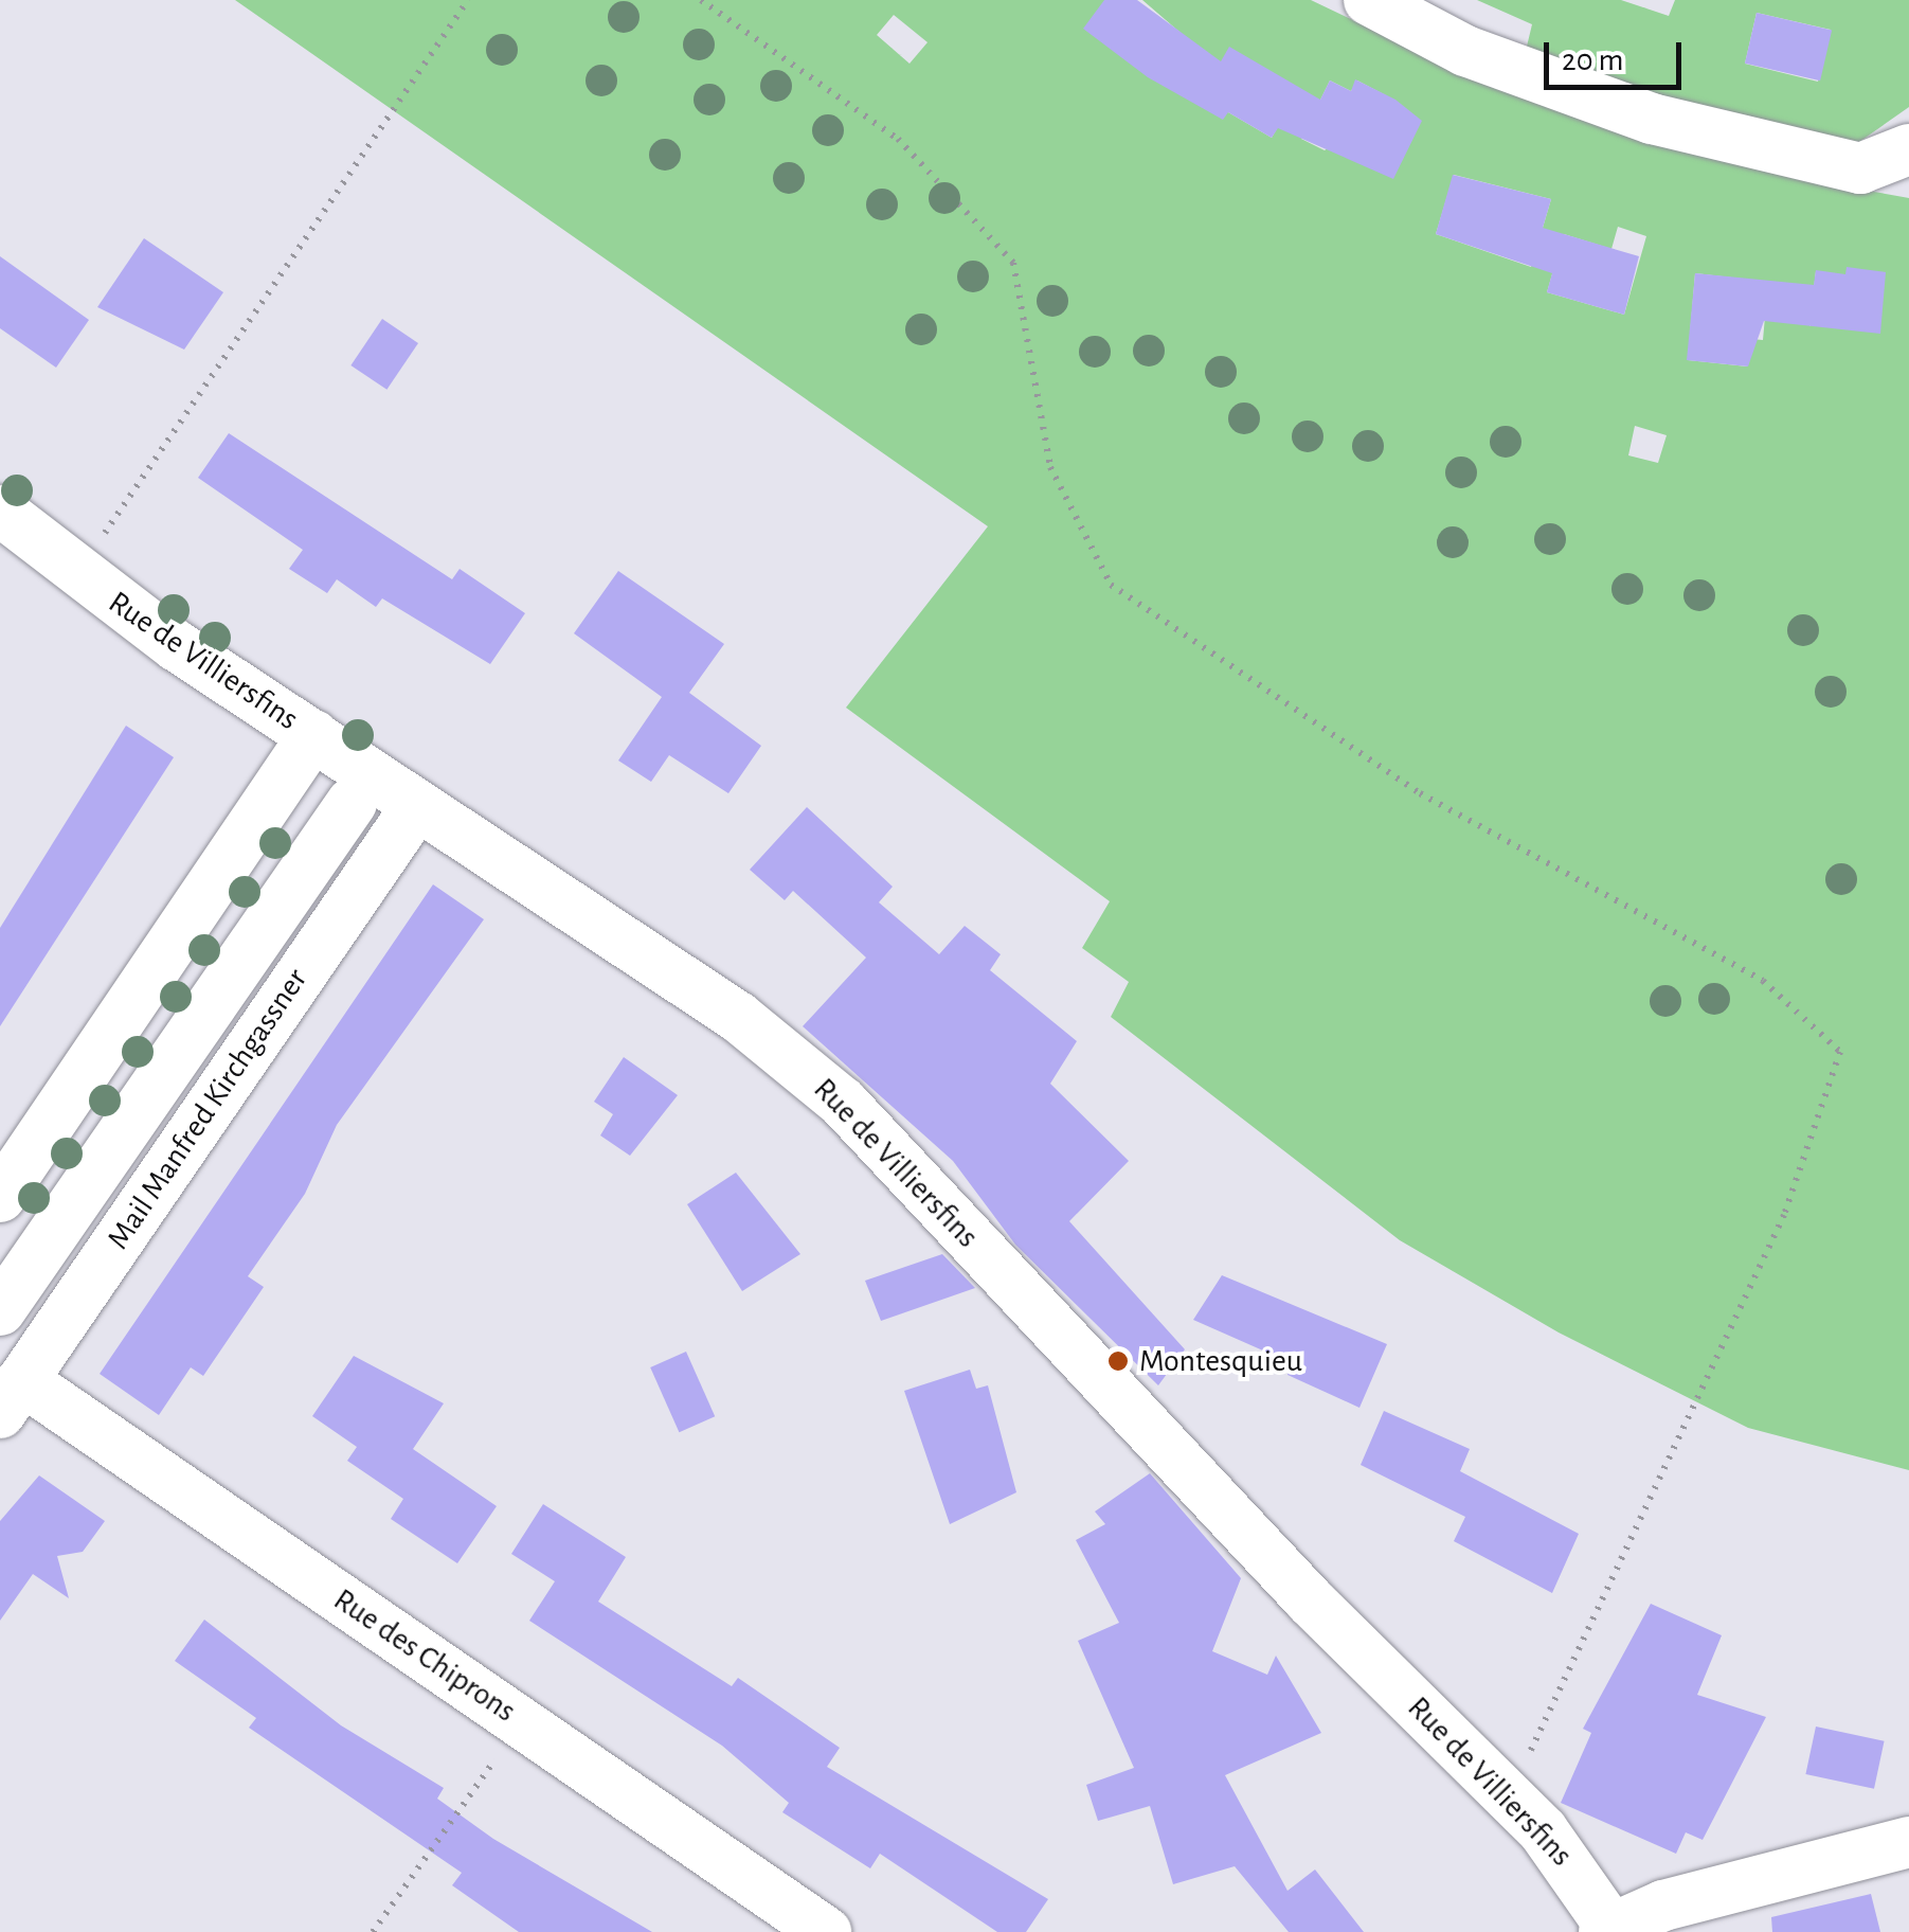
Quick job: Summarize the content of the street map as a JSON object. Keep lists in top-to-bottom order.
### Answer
{
  "streets": {
    "street": ["Rue de Villiersfins", "Mail Manfred Kirchgassner", "Rue des Chiprons"]
  },
  "crossings": [
    ["Rue de Villiersfins", "Mail Manfred Kirchgassner"],
    ["Mail Manfred Kirchgassner", "Rue des Chiprons"]
  ],
  "places": ["Montesquieu"],
  "scale_bar": "20 m"
}
